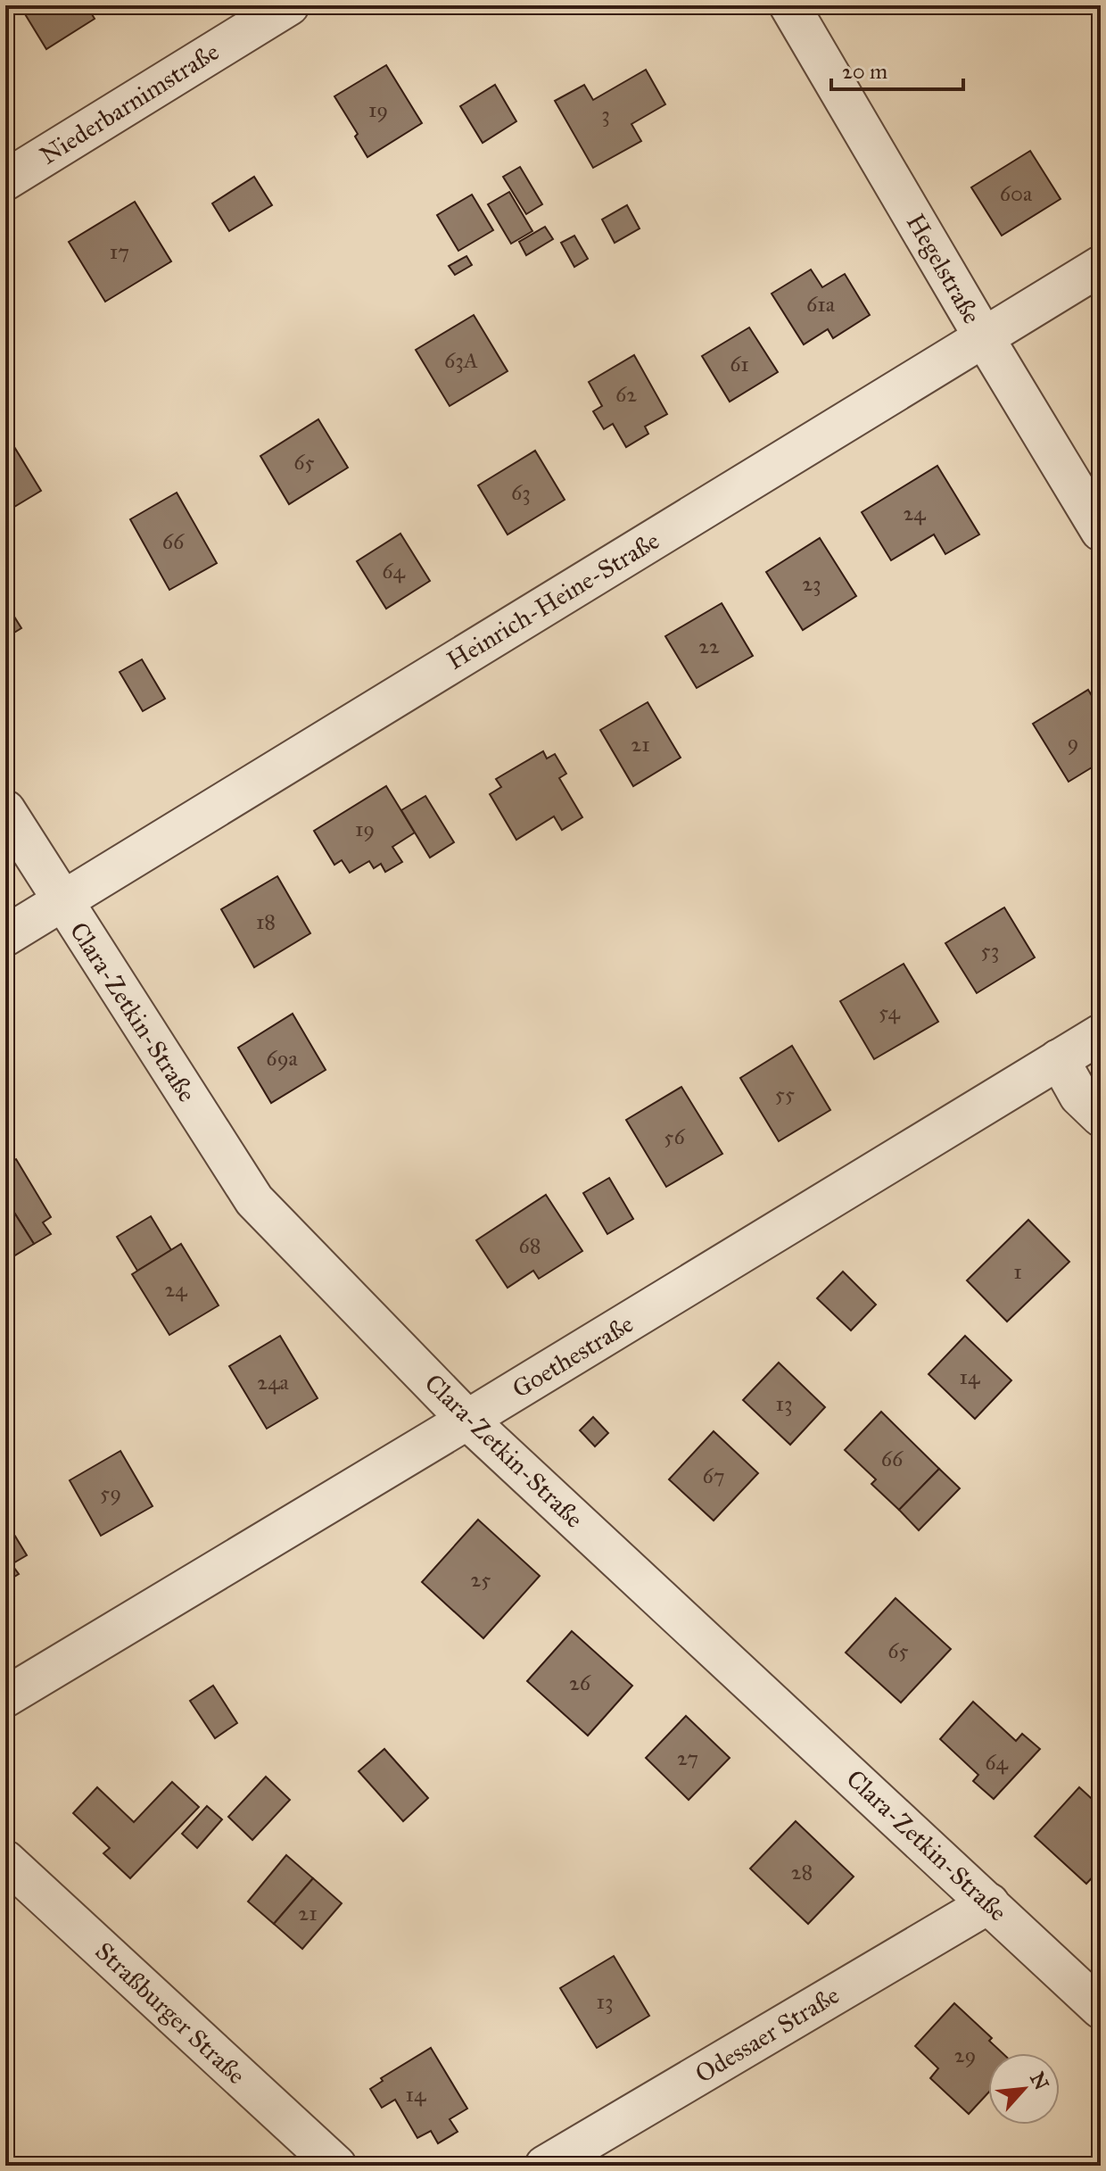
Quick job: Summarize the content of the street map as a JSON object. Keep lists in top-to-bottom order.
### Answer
{
  "streets": {
    "street": [
      "Niederbarnimstraße",
      "Hegelstraße",
      "Heinrich-Heine-Straße",
      "Clara-Zetkin-Straße",
      "Goethestraße",
      "Straßburger Straße",
      "Odessaer Straße"
    ]
  },
  "crossings": [
    ["Hegelstraße", "Heinrich-Heine-Straße"],
    ["Heinrich-Heine-Straße", "Clara-Zetkin-Straße"],
    ["Clara-Zetkin-Straße", "Goethestraße"],
    ["Clara-Zetkin-Straße", "Odessaer Straße"]
  ],
  "house_numbers": [
    "19",
    "3",
    "60a",
    "17",
    "61a",
    "63A",
    "61",
    "62",
    "65",
    "63",
    "24",
    "66",
    "64",
    "23",
    "22",
    "9",
    "21",
    "19",
    "18",
    "53",
    "54",
    "69a",
    "55",
    "56",
    "68",
    "1",
    "24",
    "14",
    "24a",
    "13",
    "66",
    "67",
    "59",
    "25",
    "65",
    "26",
    "27",
    "64",
    "28",
    "21",
    "13",
    "29",
    "14"
  ],
  "scale_bar": "20 m",
  "north": "top right"
}
